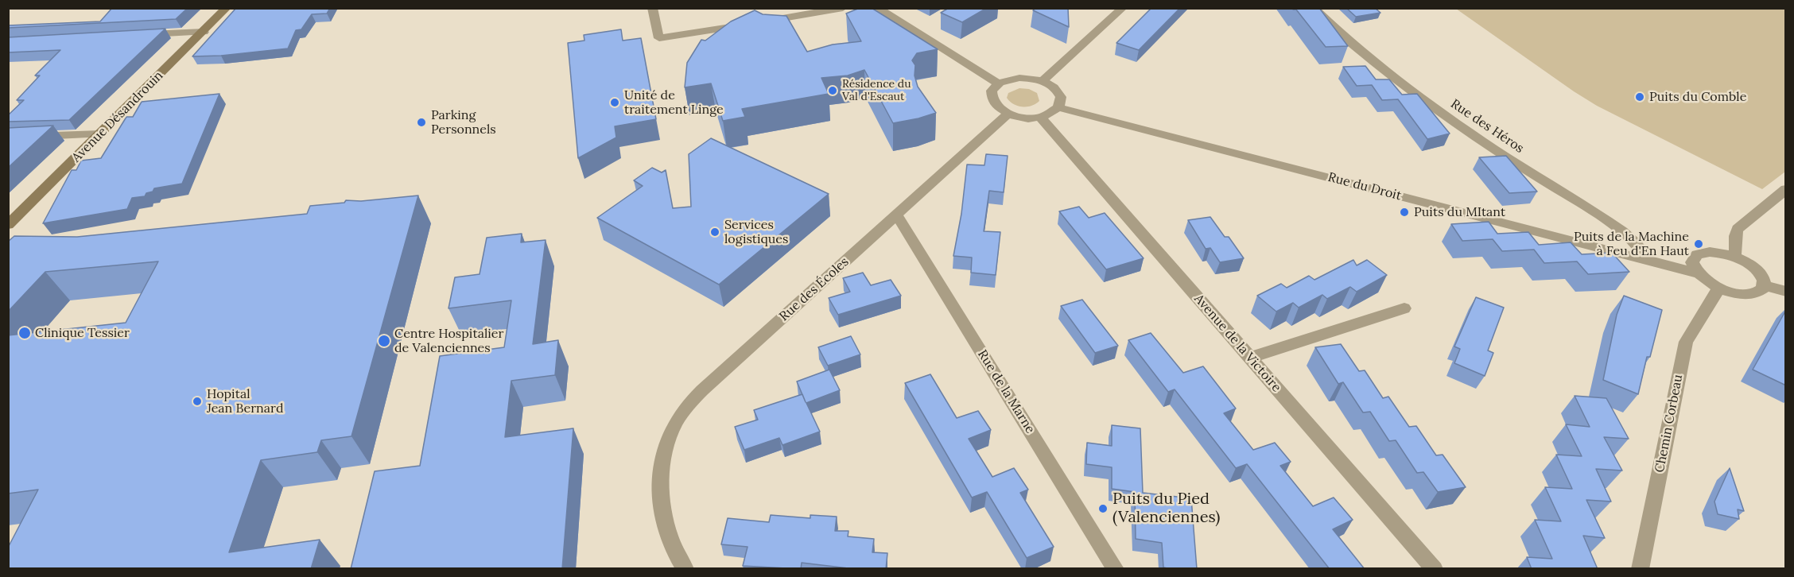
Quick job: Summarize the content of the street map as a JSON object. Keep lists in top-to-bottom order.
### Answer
{
  "streets": {
    "main road": ["Avenue Désandrouin"],
    "street": [
      "Rue des Héros",
      "Rue du Droit",
      "Rue des Écoles",
      "Avenue de la Victoire",
      "Rue de la Marne",
      "Chemin Corbeau"
    ]
  },
  "crossings": [
    ["Rue des Héros", "Rue du Droit"],
    ["Rue du Droit", "Rue des Écoles"],
    ["Rue du Droit", "Avenue de la Victoire"],
    ["Rue du Droit", "Chemin Corbeau"],
    ["Rue des Écoles", "Avenue de la Victoire"],
    ["Rue des Écoles", "Rue de la Marne"]
  ],
  "places": [
    "Résidence du Val d'Escaut",
    "Puits du Comble",
    "Unité de traitement Linge",
    "Parking Personnels",
    "Puits du MItant",
    "Services logistiques",
    "Puits de la Machine à Feu d'En Haut",
    "Clinique Tessier",
    "Centre Hospitalier de Valenciennes",
    "Hopital Jean Bernard",
    "Puits du Pied (Valenciennes)"
  ]
}
